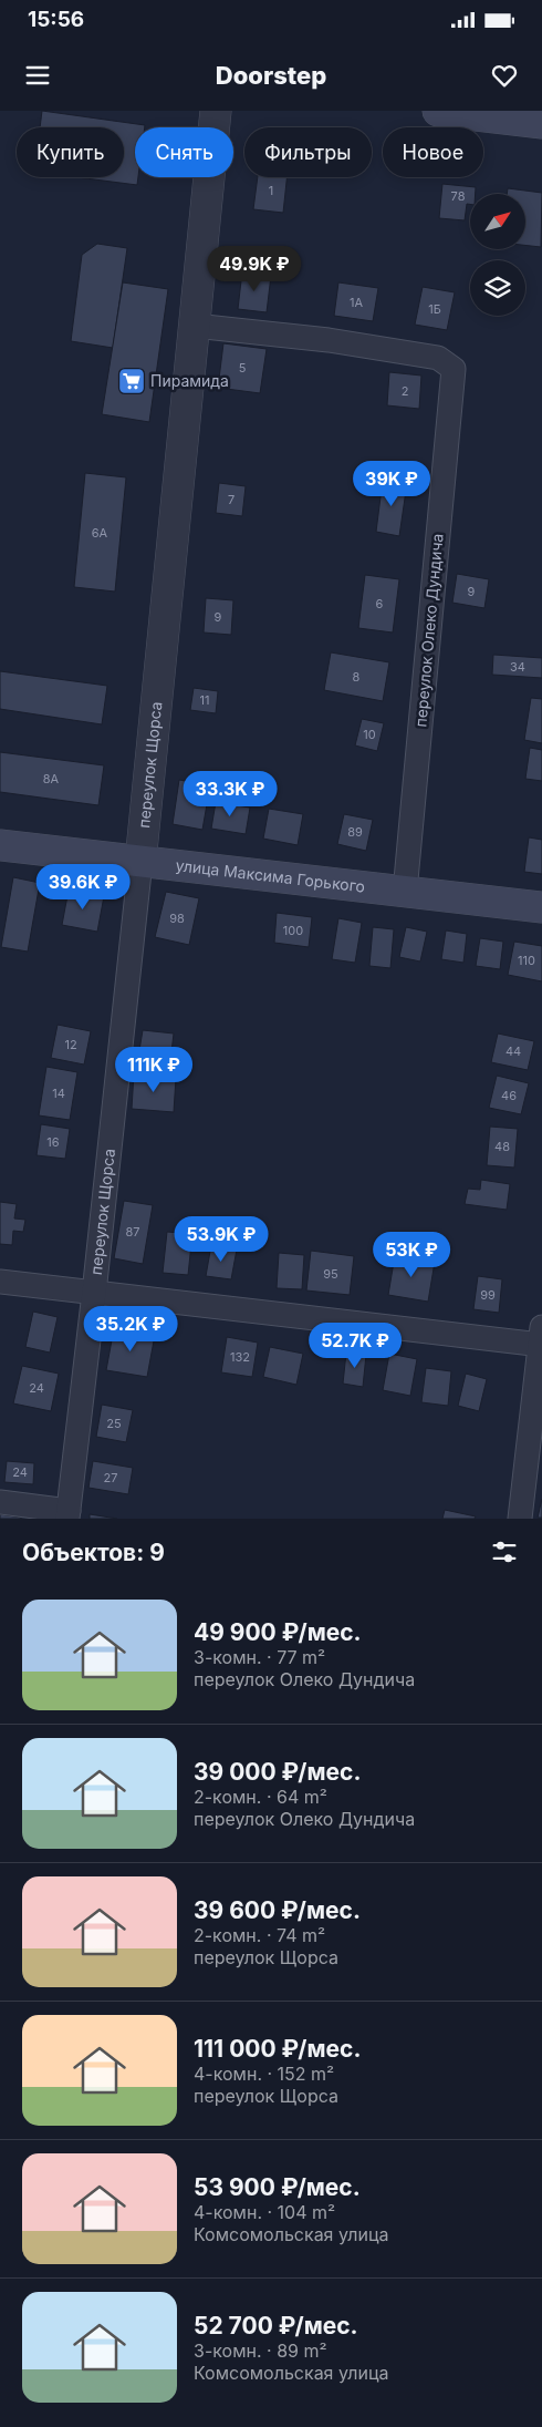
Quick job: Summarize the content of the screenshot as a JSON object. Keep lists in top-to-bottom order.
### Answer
{
  "streets": {
    "main road": ["улица Максима Горького"],
    "street": ["переулок Олеко Дундича", "переулок Щорса"]
  },
  "crossings": [
    ["переулок Олеко Дундича", "переулок Щорса"],
    ["переулок Олеко Дундича", "улица Максима Горького"],
    ["переулок Щорса", "улица Максима Горького"]
  ],
  "places": {
    "supermarket": ["Пирамида"]
  },
  "house_numbers": [
    "1",
    "78",
    "1А",
    "1Б",
    "5",
    "2",
    "7",
    "6А",
    "9",
    "6",
    "9",
    "34",
    "8",
    "11",
    "10",
    "8А",
    "89",
    "98",
    "100",
    "110",
    "12",
    "44",
    "14",
    "46",
    "16",
    "48",
    "87",
    "95",
    "99",
    "132",
    "24",
    "25",
    "24",
    "27"
  ],
  "north": "top right",
  "page": {
    "status": "15:56",
    "header": "Doorstep",
    "chip": [
      "Купить",
      "Снять",
      "Фильтры",
      "Новое"
    ],
    "price": [
      "49.9K ₽",
      "39K ₽",
      "33.3K ₽",
      "39.6K ₽",
      "111K ₽",
      "53.9K ₽",
      "53K ₽",
      "35.2K ₽",
      "52.7K ₽"
    ],
    "heading": "Объектов: 9",
    "list": [
      {
        "name": "49 900 ₽/мес.",
        "note": "3-комн. · 77 m² · переулок Олеко Дундича"
      },
      {
        "name": "39 000 ₽/мес.",
        "note": "2-комн. · 64 m² · переулок Олеко Дундича"
      },
      {
        "name": "39 600 ₽/мес.",
        "note": "2-комн. · 74 m² · переулок Щорса"
      },
      {
        "name": "111 000 ₽/мес.",
        "note": "4-комн. · 152 m² · переулок Щорса"
      },
      {
        "name": "53 900 ₽/мес.",
        "note": "4-комн. · 104 m² · Комсомольская улица"
      },
      {
        "name": "52 700 ₽/мес.",
        "note": "3-комн. · 89 m² · Комсомольская улица"
      }
    ]
  }
}
